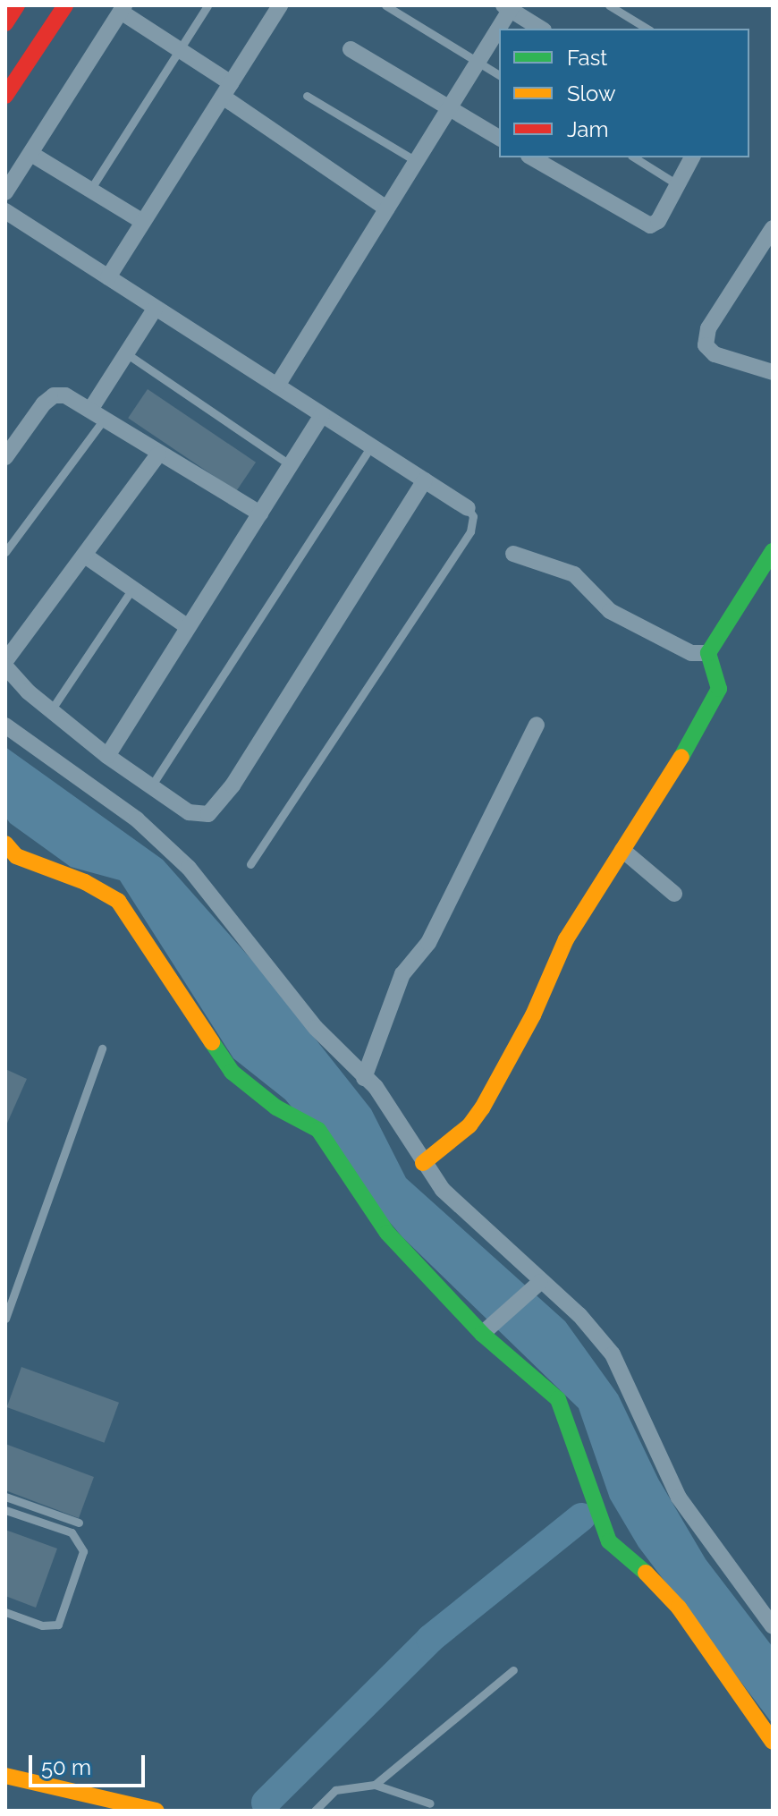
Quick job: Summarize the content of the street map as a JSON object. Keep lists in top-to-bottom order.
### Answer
{
  "legend": ["Fast", "Slow", "Jam"],
  "scale_bar": "50 m"
}
